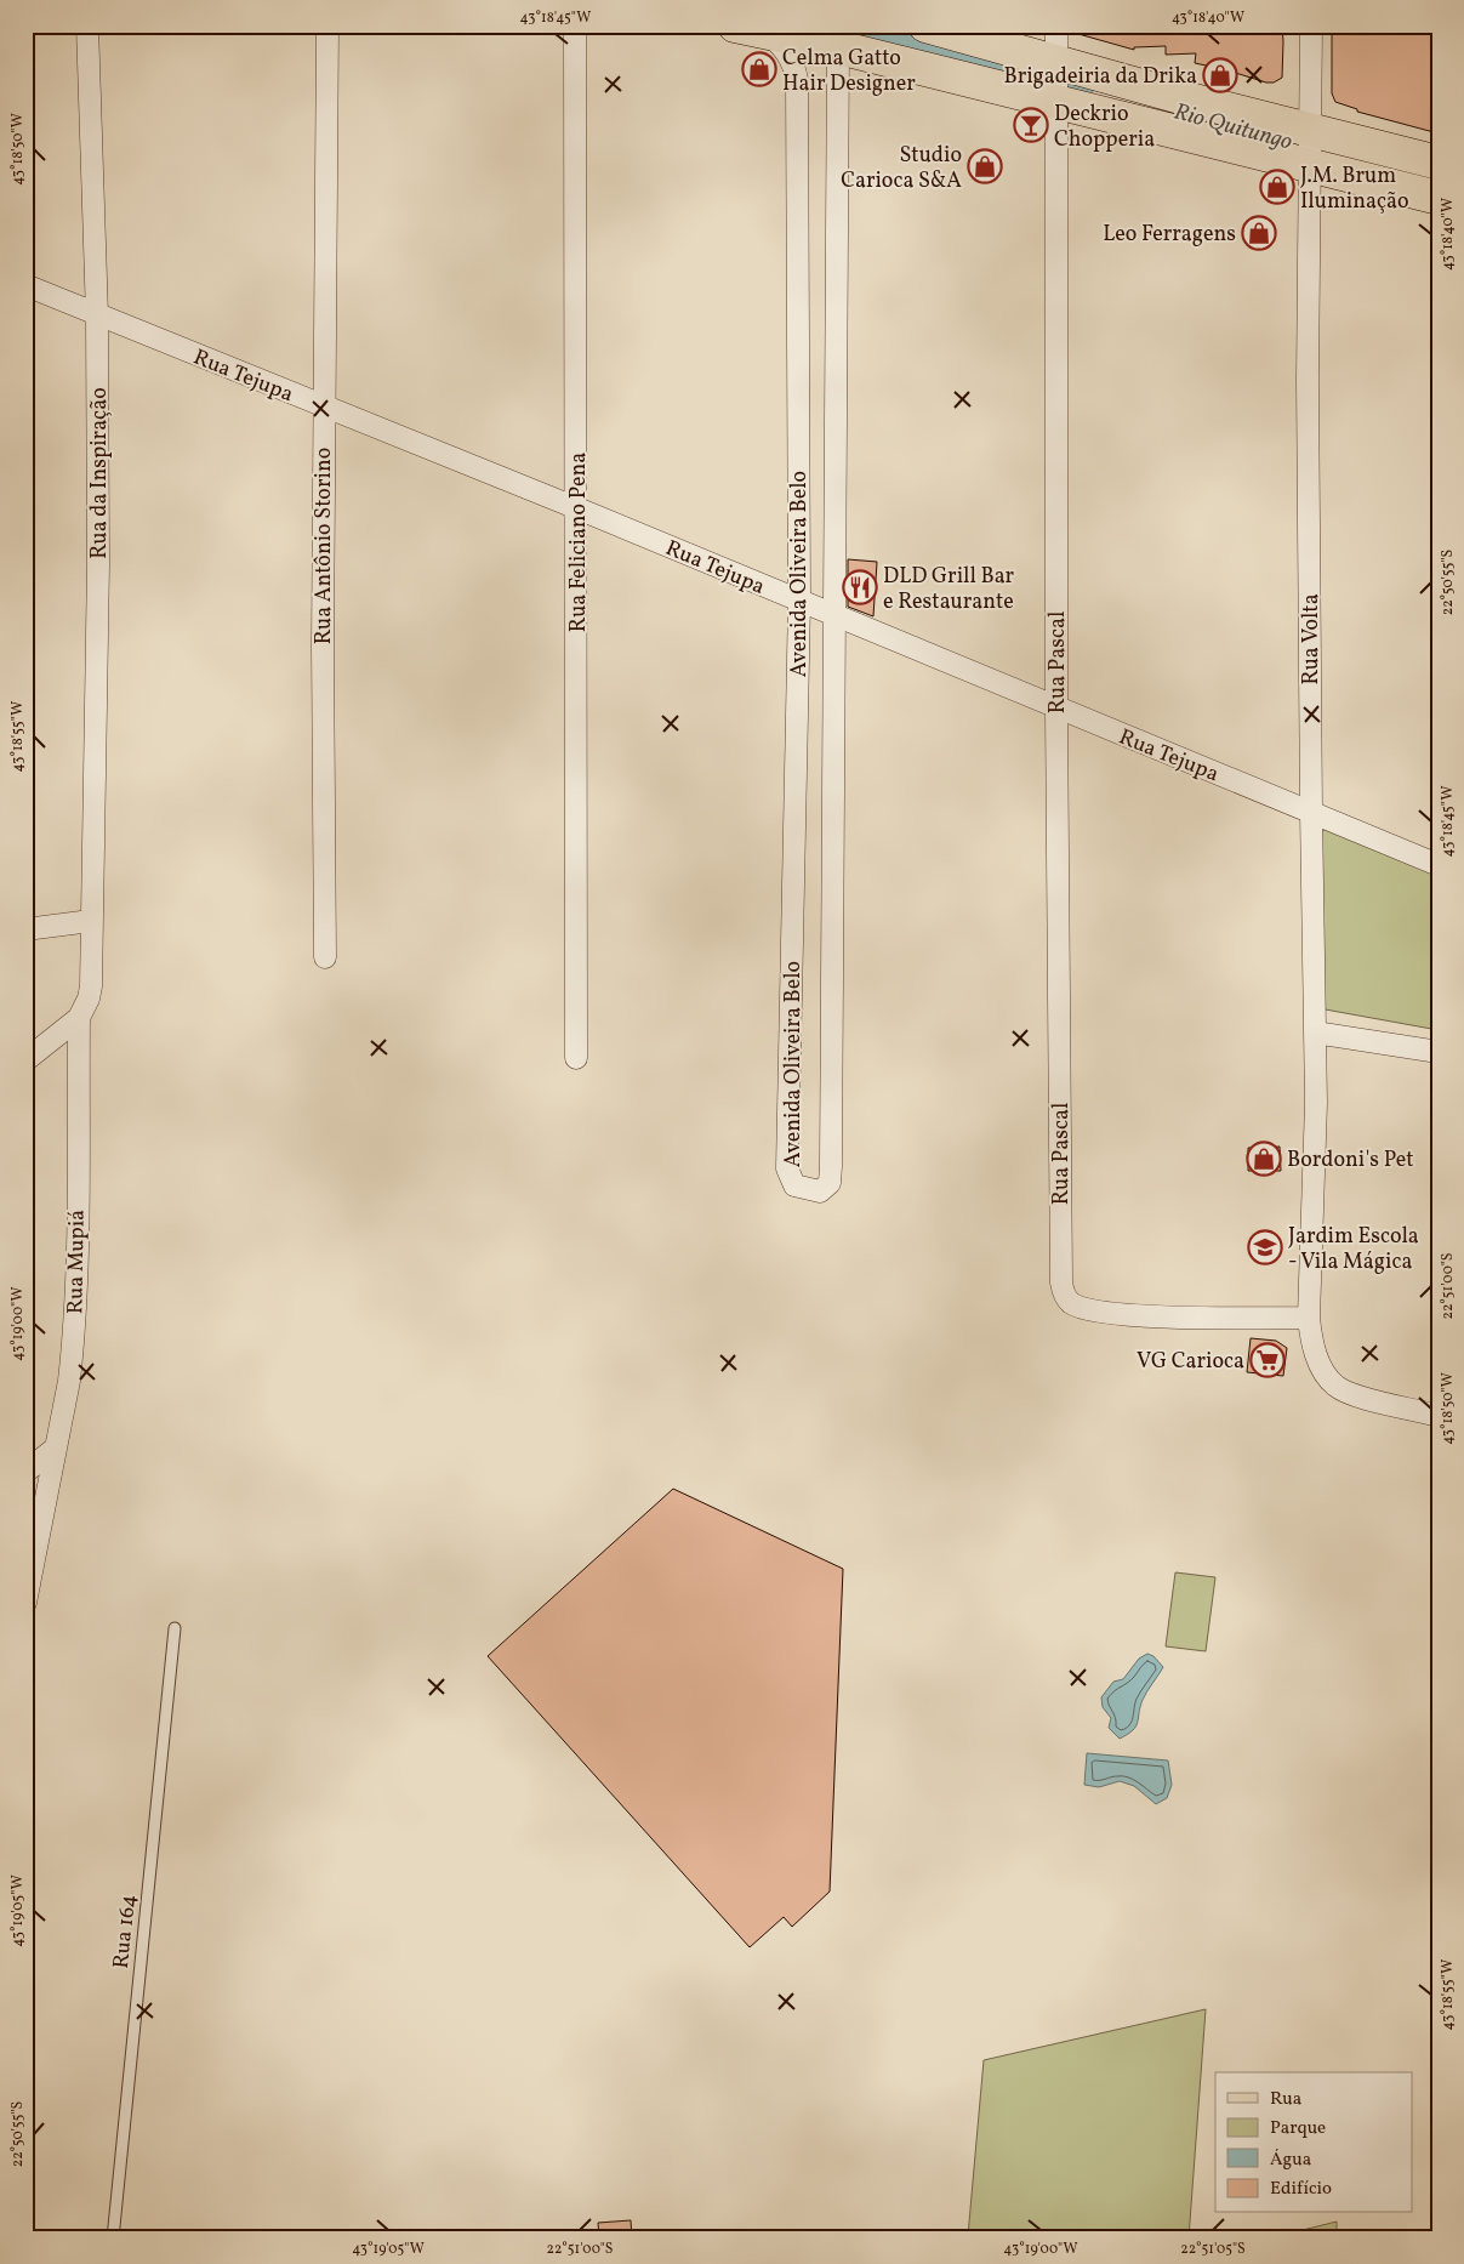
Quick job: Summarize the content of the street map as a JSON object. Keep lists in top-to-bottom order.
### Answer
{
  "streets": {
    "street": [
      "Rua Tejupa",
      "Rua da Inspiração",
      "Rua Feliciano Pena",
      "Rua Antônio Storino",
      "Avenida Oliveira Belo",
      "Rua Volta",
      "Rua Pascal",
      "Rua Mupiá"
    ],
    "lane": ["Rua 164"]
  },
  "crossings": [
    ["Rua Tejupa", "Rua da Inspiração"],
    ["Rua Tejupa", "Rua Feliciano Pena"],
    ["Rua Tejupa", "Rua Antônio Storino"],
    ["Rua Tejupa", "Avenida Oliveira Belo"],
    ["Rua Tejupa", "Rua Volta"],
    ["Rua Tejupa", "Rua Pascal"],
    ["Rua da Inspiração", "Rua Mupiá"],
    ["Rua Volta", "Rua Pascal"]
  ],
  "water": ["Rio Quitungo"],
  "places": {
    "shop": [
      "Celma Gatto Hair Designer",
      "Brigadeiria da Drika",
      "Studio Carioca S&A",
      "J.M. Brum Iluminação",
      "Leo Ferragens",
      "Bordoni's Pet"
    ],
    "bar": ["Deckrio Chopperia"],
    "restaurant": ["DLD Grill Bar e Restaurante"],
    "school or university": ["Jardim Escola - Vila Mágica"],
    "supermarket": ["VG Carioca"]
  },
  "legend": [
    "Rua",
    "Parque",
    "Água",
    "Edifício"
  ],
  "coordinates": [
    "43°18'45\"W",
    "43°18'40\"W",
    "43°18'50\"W",
    "22°50'55\"S",
    "43°18'55\"W",
    "22°51'00\"S",
    "43°19'00\"W",
    "43°19'05\"W",
    "22°51'05\"S"
  ]
}
